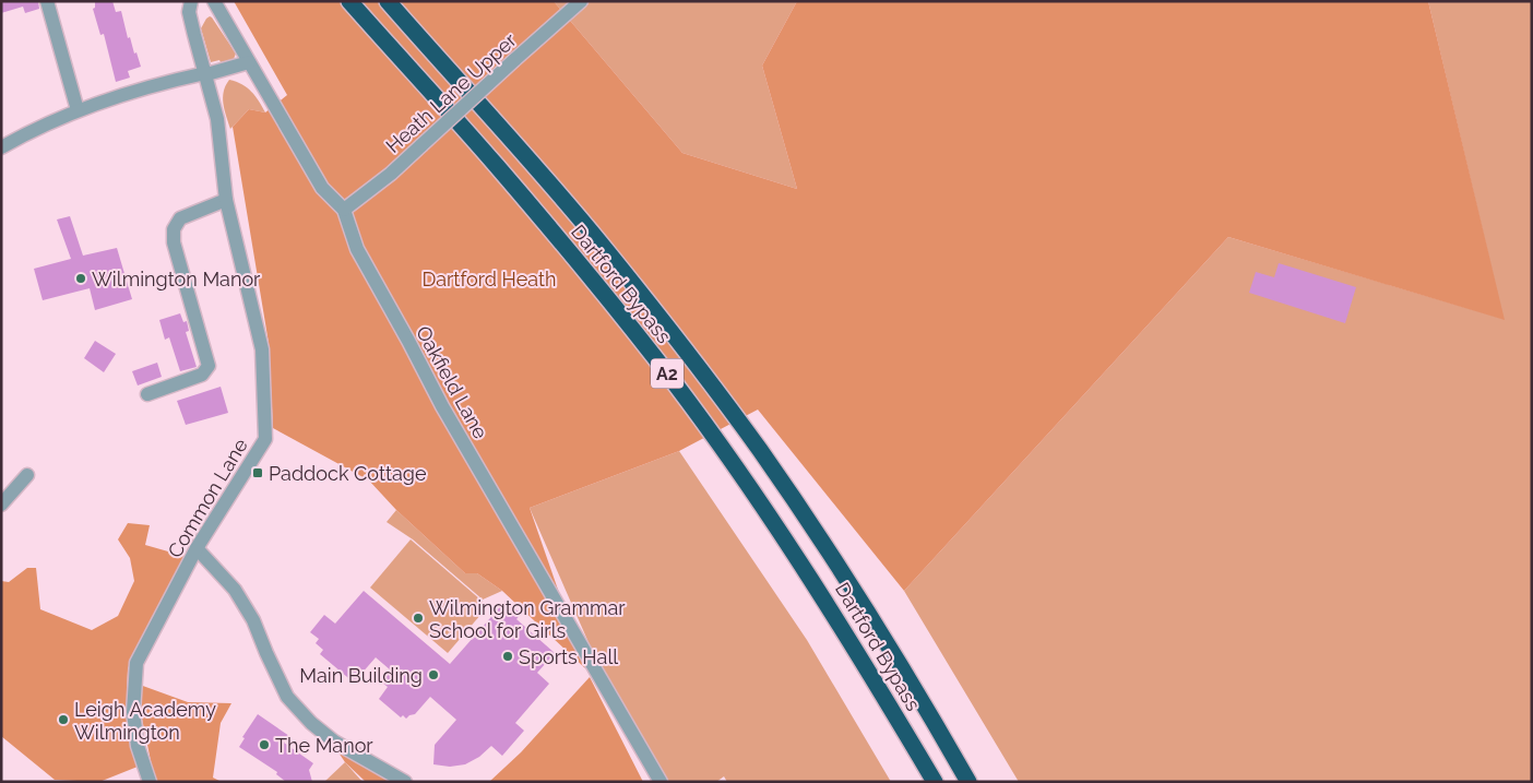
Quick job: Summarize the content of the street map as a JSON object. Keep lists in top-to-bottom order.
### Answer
{
  "streets": {
    "highway": ["Dartford Bypass", "A2"],
    "street": ["Heath Lane Upper", "Oakfield Lane", "Common Lane"]
  },
  "crossings": [
    ["Heath Lane Upper", "Oakfield Lane"]
  ],
  "parks": ["Dartford Heath"],
  "places": {
    "other": [
      "Wilmington Manor",
      "Wilmington Grammar School for Girls",
      "Sports Hall",
      "Main Building",
      "Leigh Academy Wilmington",
      "The Manor"
    ],
    "transit": ["Paddock Cottage"]
  }
}
